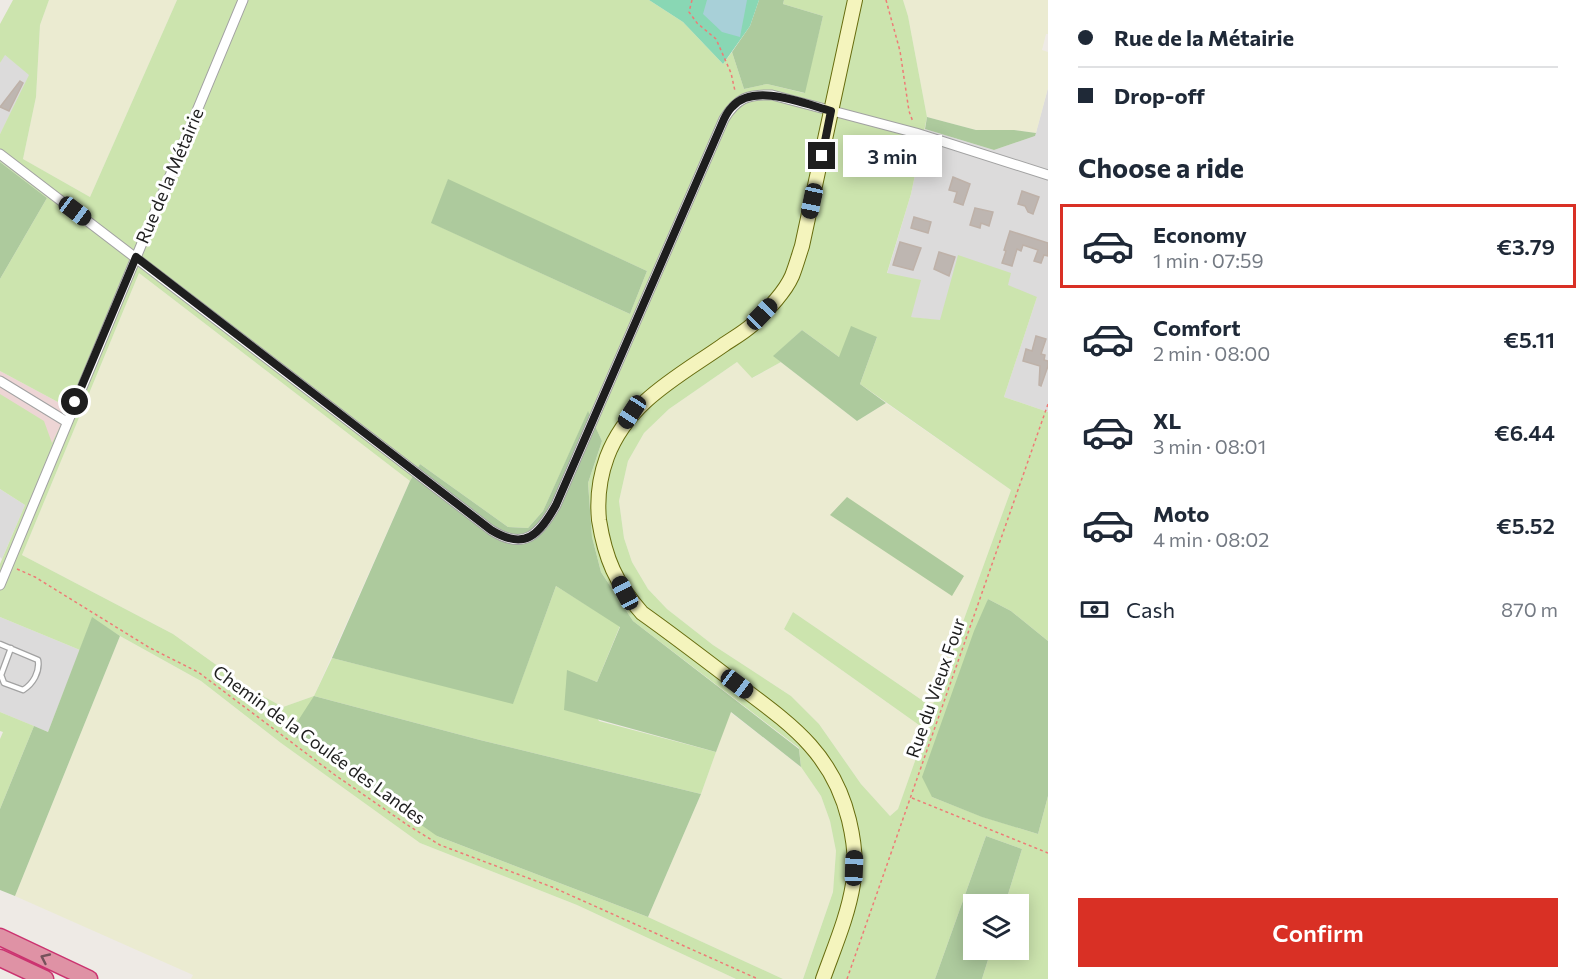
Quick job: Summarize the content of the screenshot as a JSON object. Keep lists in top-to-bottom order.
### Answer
{
  "streets": {
    "street": ["Rue de la Métairie"],
    "path": ["Rue du Vieux Four", "Chemin de la Coulée des Landes"]
  },
  "crossings": [
    ["Rue de la Métairie", "Chemin de la Coulée des Landes"]
  ],
  "page": {
    "banner": ["Rue de la Métairie", "Drop-off"],
    "heading": "Choose a ride",
    "bubble": "3 min",
    "list": [
      {
        "name": "Economy",
        "note": "1 min · 07:59",
        "value": "€3.79"
      },
      {
        "name": "Comfort",
        "note": "2 min · 08:00",
        "value": "€5.11"
      },
      {
        "name": "XL",
        "note": "3 min · 08:01",
        "value": "€6.44"
      },
      {
        "name": "Moto",
        "note": "4 min · 08:02",
        "value": "€5.52"
      }
    ],
    "pay": ["Cash", "870 m"],
    "buttons": "Confirm"
  }
}
